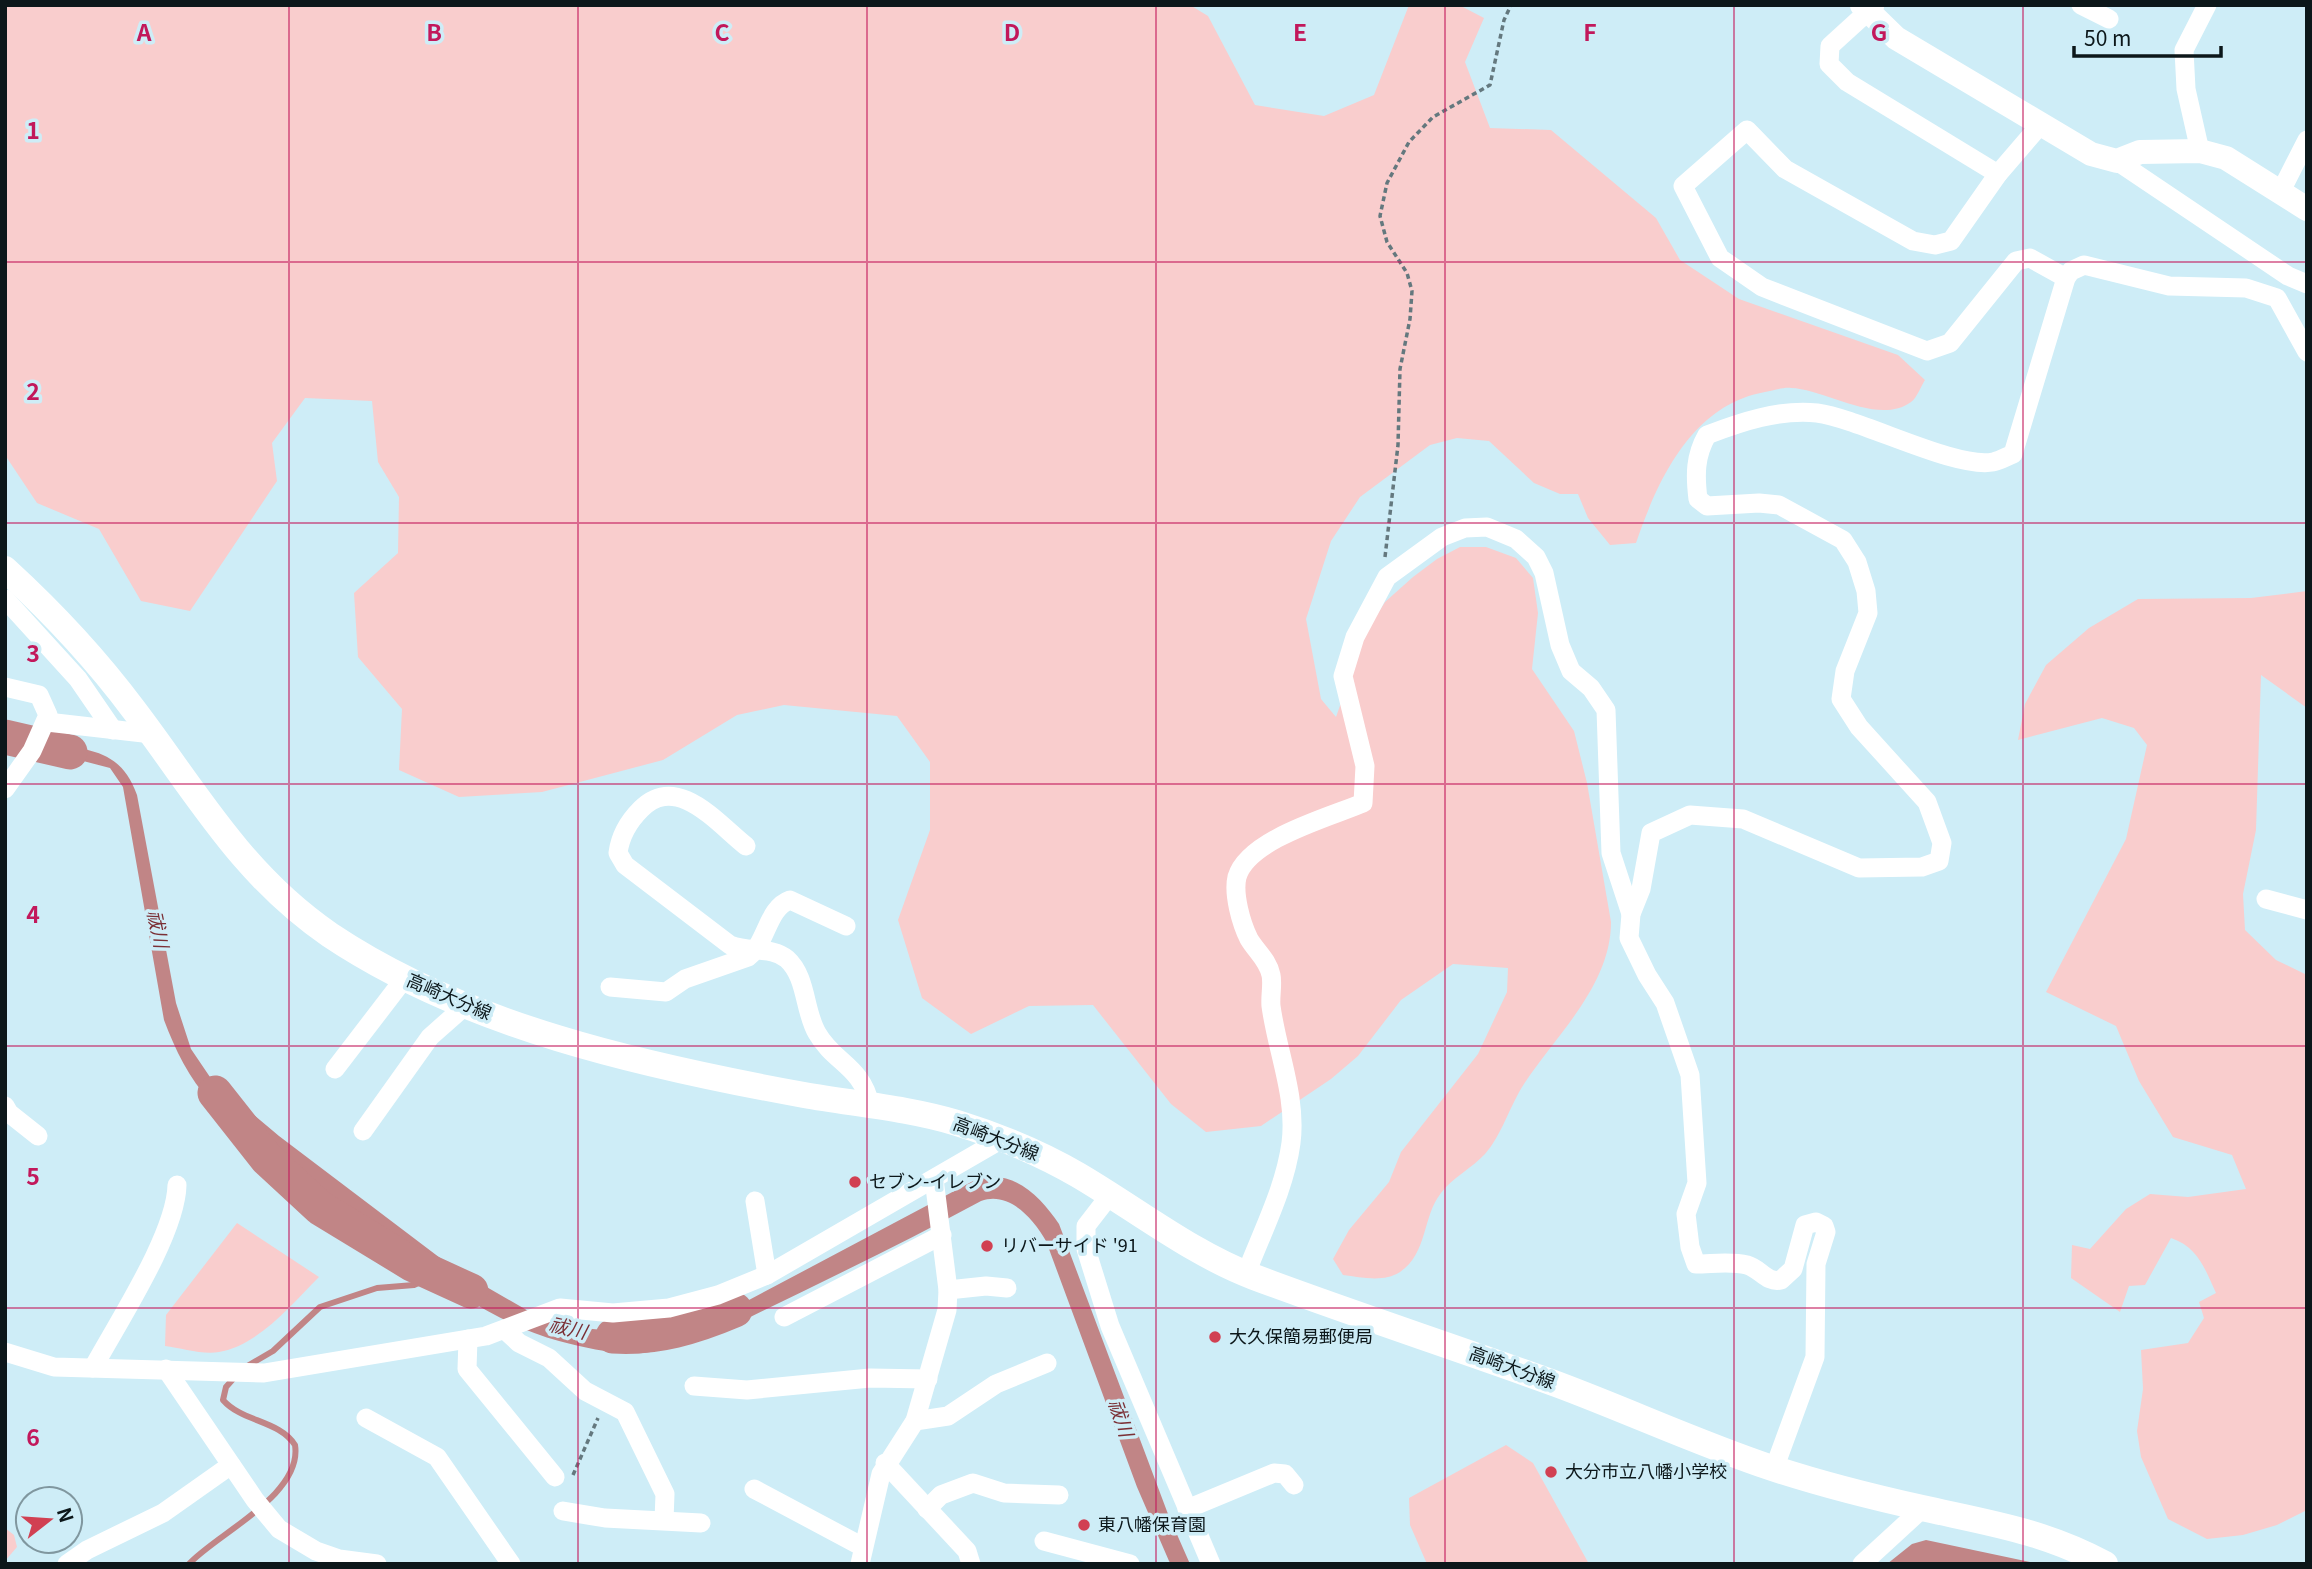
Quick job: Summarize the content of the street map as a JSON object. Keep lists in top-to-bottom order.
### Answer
{
  "streets": {
    "main road": ["高崎大分線"]
  },
  "water": ["祓川"],
  "places": [
    "セブン-イレブン",
    "リバーサイド '91",
    "大久保簡易郵便局",
    "大分市立八幡小学校",
    "東八幡保育園"
  ],
  "scale_bar": "50 m",
  "north": "right",
  "grid": {
    "columns": [
      "A",
      "B",
      "C",
      "D",
      "E",
      "F",
      "G"
    ],
    "rows": [
      "1",
      "2",
      "3",
      "4",
      "5",
      "6"
    ]
  }
}
